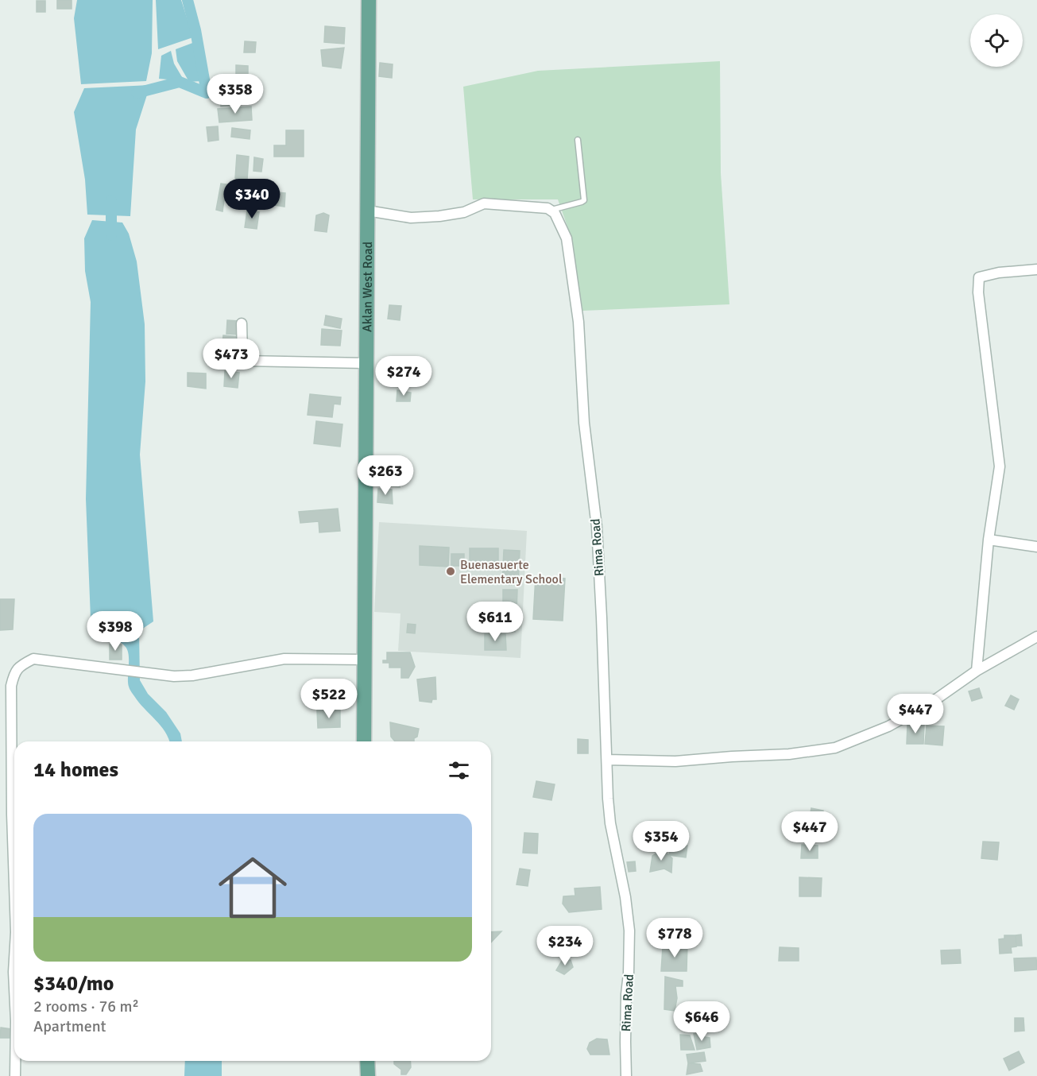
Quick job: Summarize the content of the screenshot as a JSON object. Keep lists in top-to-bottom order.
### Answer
{
  "streets": {
    "main road": ["Aklan West Road"],
    "street": ["Rima Road"]
  },
  "places": ["Buenasuerte Elementary School"],
  "page": {
    "price": [
      "$358",
      "$340",
      "$473",
      "$274",
      "$263",
      "$611",
      "$398",
      "$522",
      "$447",
      "$447",
      "$354",
      "$778",
      "$234",
      "$646"
    ],
    "heading": "14 homes",
    "list": [
      {
        "name": "$340/mo",
        "note": "2 rooms · 76 m² · Apartment"
      }
    ]
  }
}
